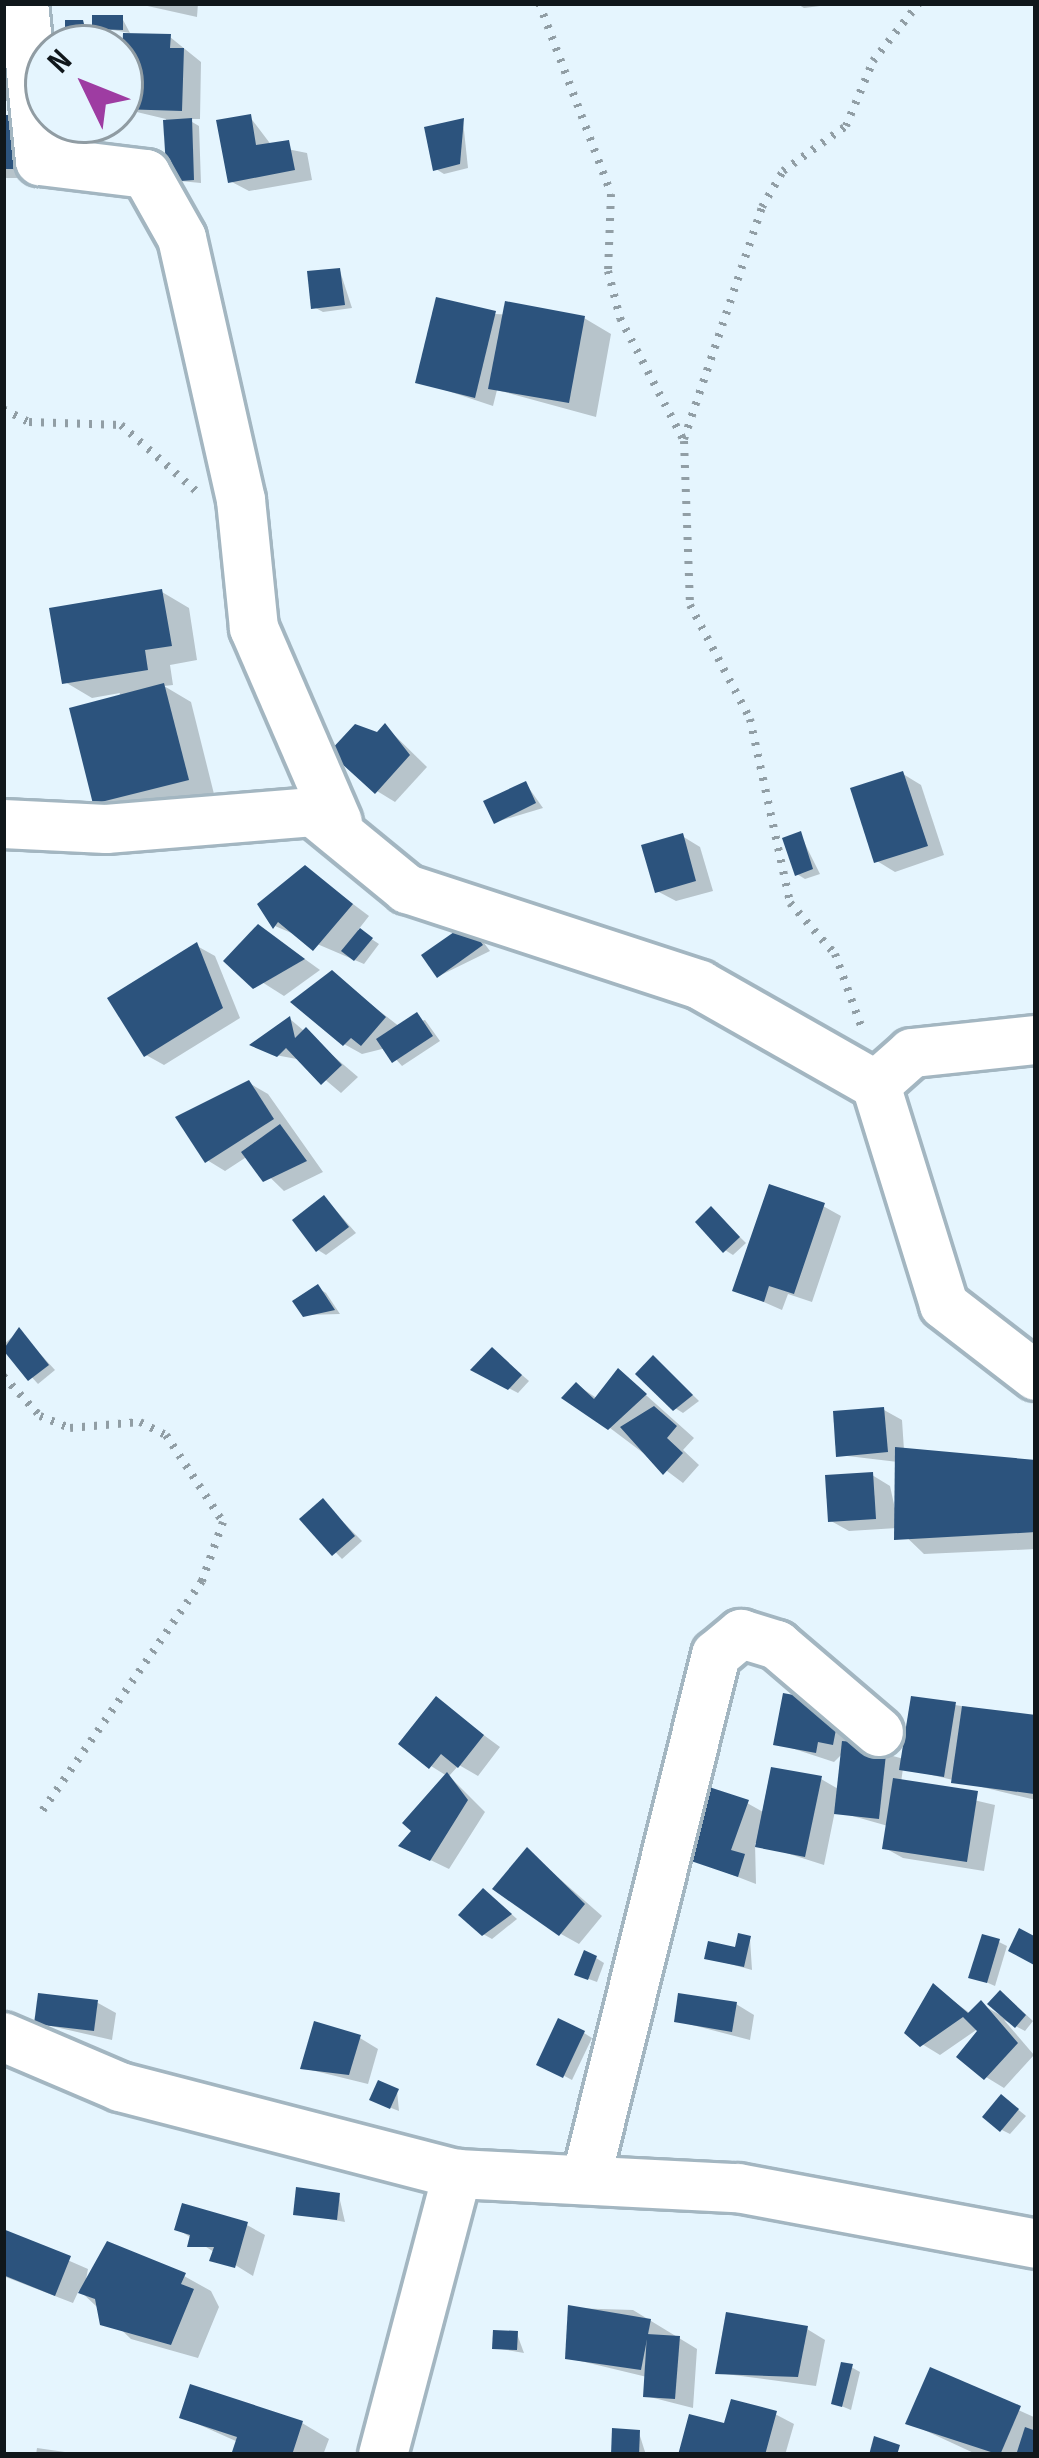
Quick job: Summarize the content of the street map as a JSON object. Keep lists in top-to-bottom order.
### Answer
{
  "north": "top left"
}
